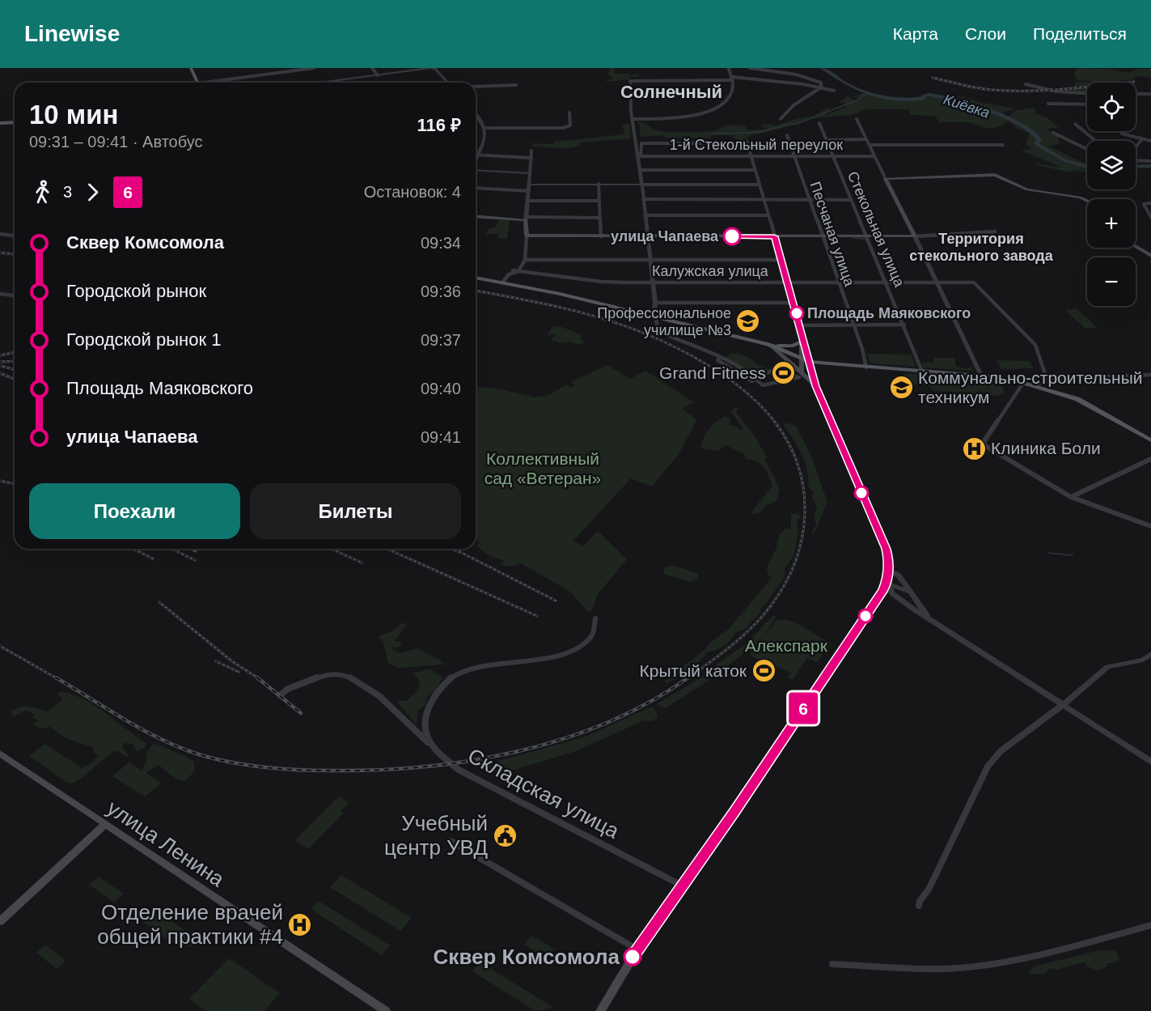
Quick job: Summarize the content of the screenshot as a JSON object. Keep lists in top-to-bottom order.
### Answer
{
  "streets": {
    "main road": ["улица Ленина"],
    "street": [
      "1-й Стекольный переулок",
      "Стекольная улица",
      "Песчаная улица",
      "Калужская улица",
      "Складская улица"
    ]
  },
  "crossings": [
    ["1-й Стекольный переулок", "Стекольная улица"],
    ["1-й Стекольный переулок", "Песчаная улица"],
    ["Стекольная улица", "Калужская улица"],
    ["Песчаная улица", "Калужская улица"]
  ],
  "districts": ["Солнечный", "Территория стекольного завода"],
  "water": ["Киёвка"],
  "parks": ["Коллективный сад «Ветеран»", "Алекспарк"],
  "places": {
    "other": ["улица Чапаева", "Площадь Маяковского", "Сквер Комсомола"],
    "school or university": ["Профессиональное училище №3", "Коммунально-строительный техникум"],
    "sports": ["Grand Fitness", "Крытый каток"],
    "hospital": ["Клиника Боли", "Отделение врачей общей практики #4"],
    "public building": ["Учебный центр УВД"]
  },
  "lines": ["bus line 6"],
  "page": {
    "header": "Linewise",
    "nav": ["Карта", "Слои", "Поделиться"],
    "on_map": "6",
    "map_buttons": ["+", "−"],
    "heading": ["10 мин", "09:31 – 09:41 · Автобус", "116 ₽"],
    "legs": ["3", "6", "Остановок: 4"],
    "list": [
      {
        "name": "Сквер Комсомола",
        "value": "09:34"
      },
      {
        "name": "Городской рынок",
        "value": "09:36"
      },
      {
        "name": "Городской рынок 1",
        "value": "09:37"
      },
      {
        "name": "Площадь Маяковского",
        "value": "09:40"
      },
      {
        "name": "улица Чапаева",
        "value": "09:41"
      }
    ],
    "buttons": ["Поехали", "Билеты"]
  }
}
